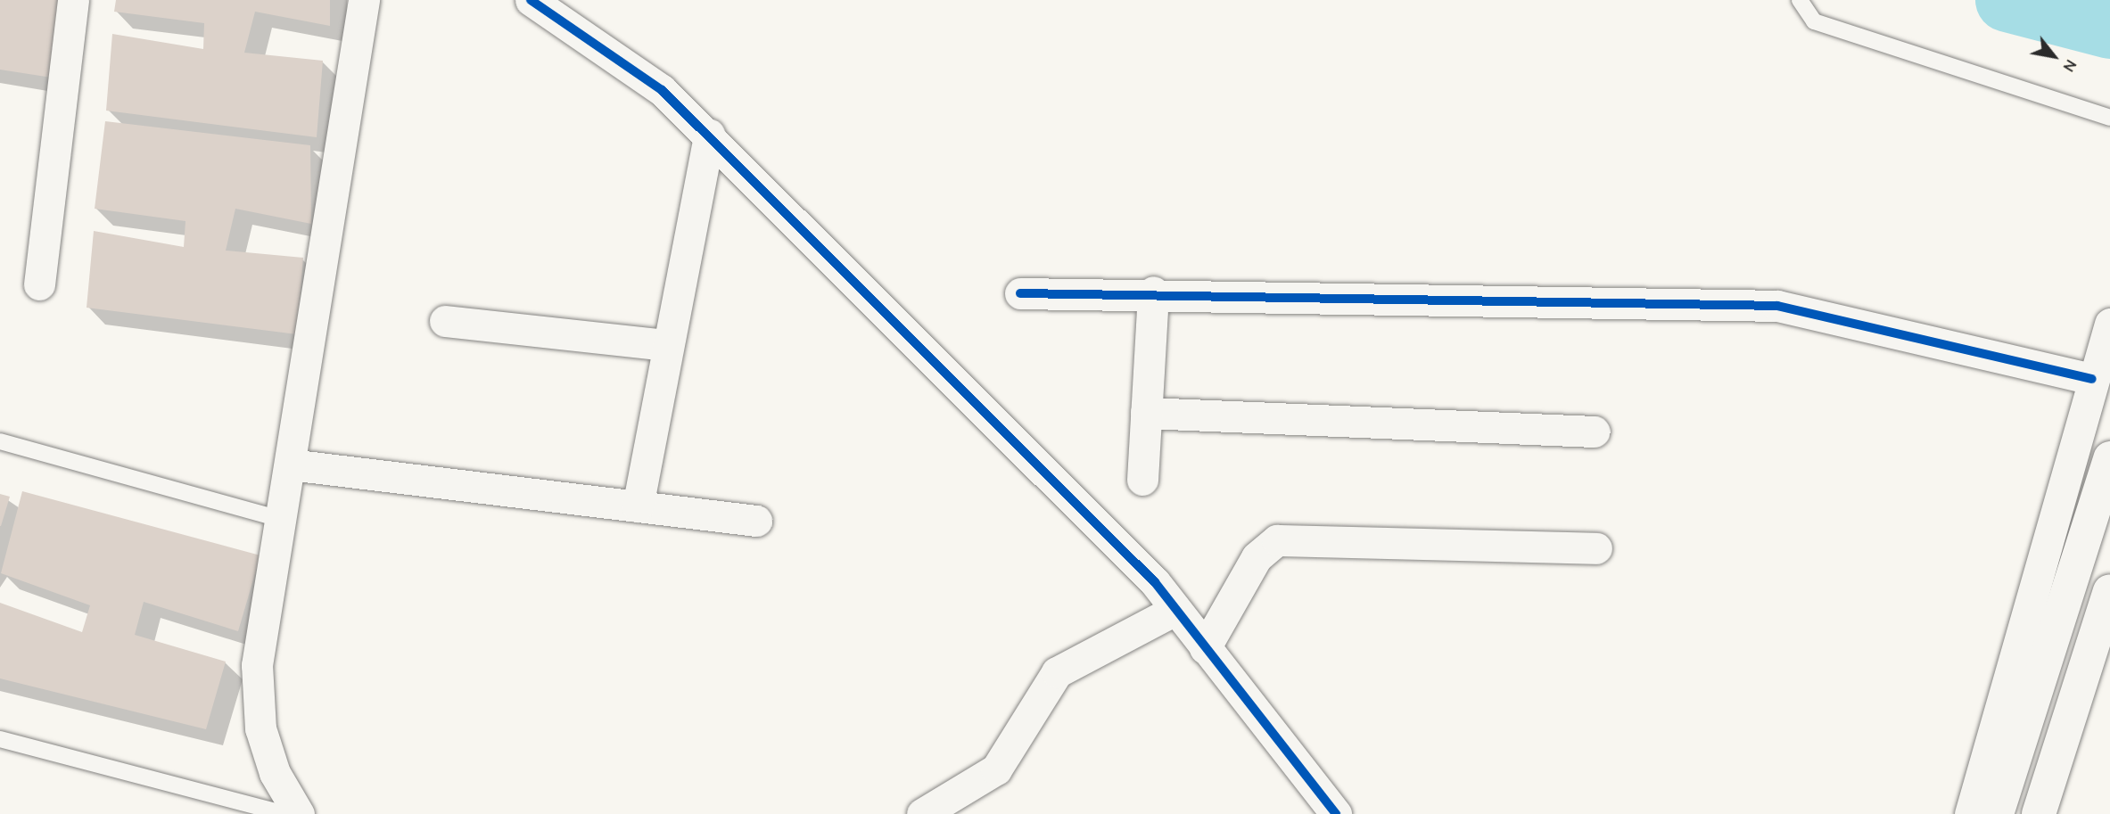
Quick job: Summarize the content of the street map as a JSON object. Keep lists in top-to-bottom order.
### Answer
{
  "north": "bottom right"
}
